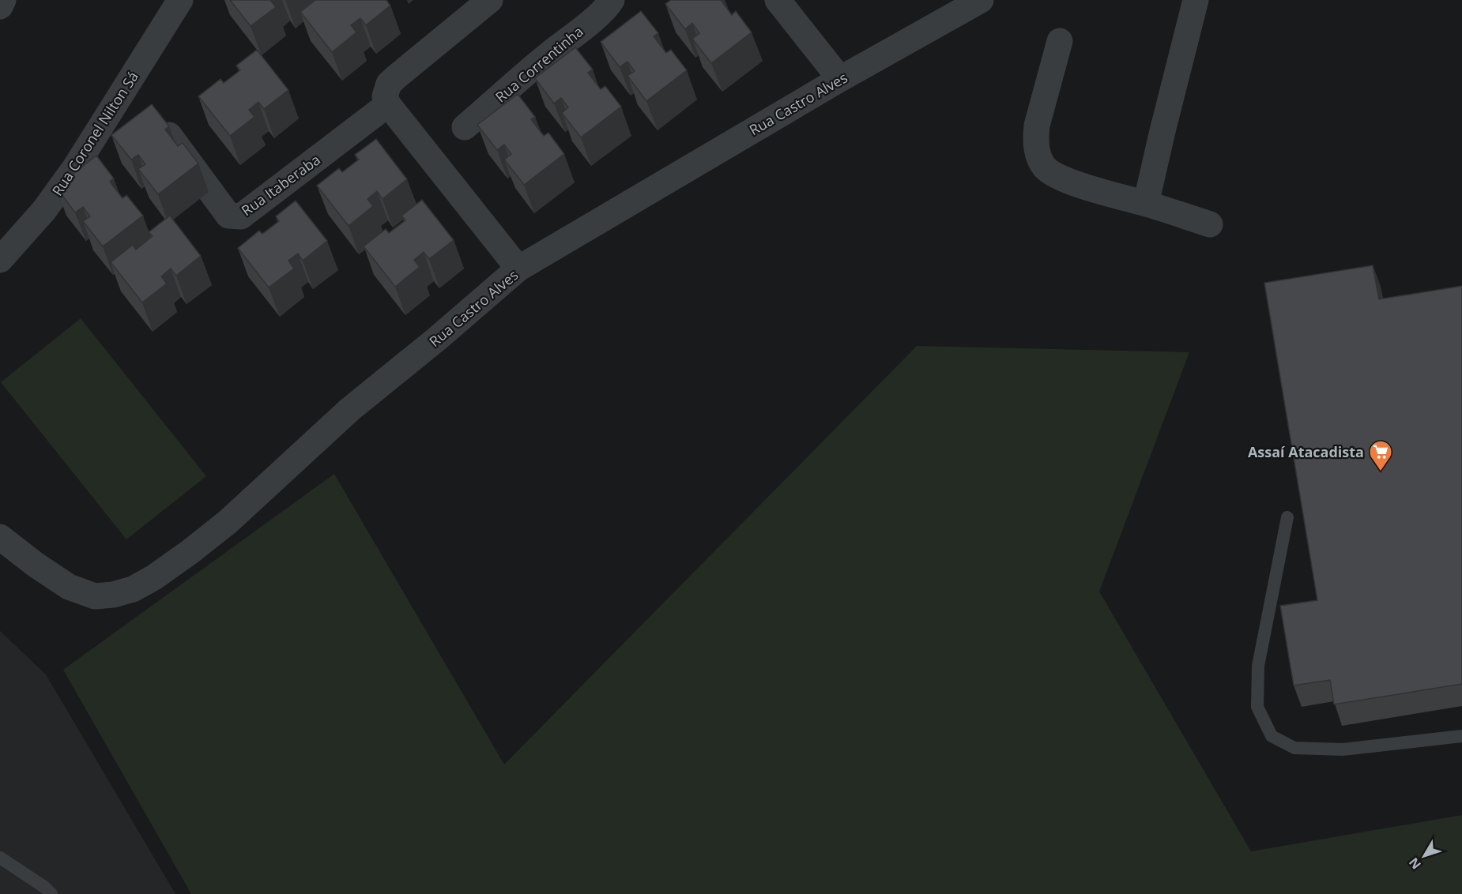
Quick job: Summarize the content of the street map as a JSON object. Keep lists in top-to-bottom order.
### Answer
{
  "streets": {
    "street": [
      "Rua Correntinha",
      "Rua Castro Alves",
      "Rua Coronel Nilton Sá",
      "Rua Itaberaba"
    ]
  },
  "places": {
    "supermarket": ["Assaí Atacadista"]
  },
  "north": "bottom left"
}
